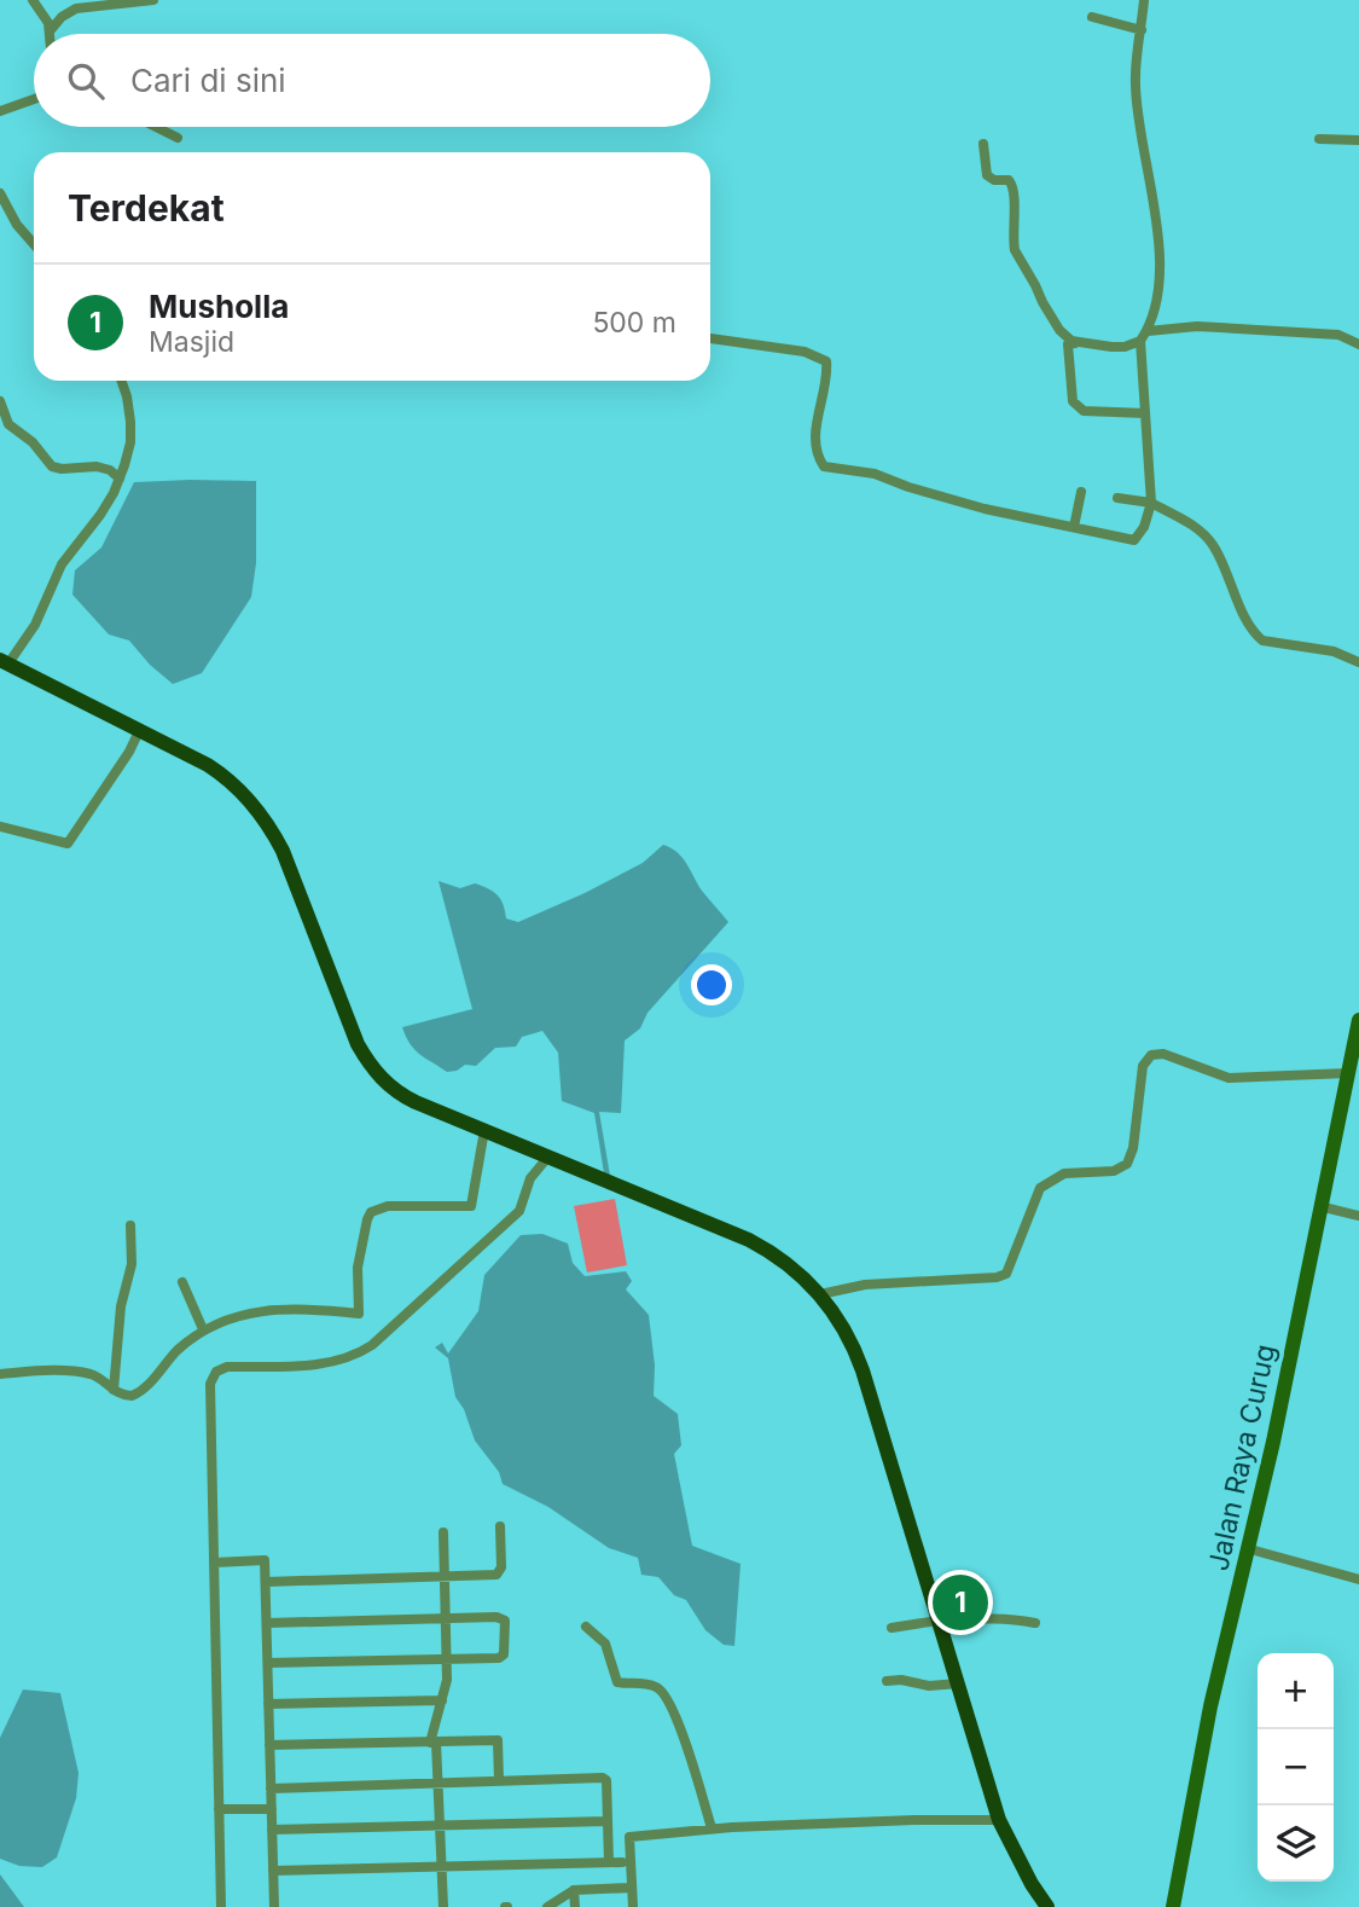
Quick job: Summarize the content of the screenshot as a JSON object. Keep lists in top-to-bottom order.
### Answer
{
  "streets": {
    "street": ["Jalan Raya Curug"]
  },
  "page": {
    "search": "Cari di sini",
    "heading": "Terdekat",
    "list": [
      {
        "mark": "1",
        "name": "Musholla",
        "note": "Masjid",
        "value": "500 m"
      }
    ],
    "pins": "1",
    "map_buttons": ["+", "−"]
  }
}
